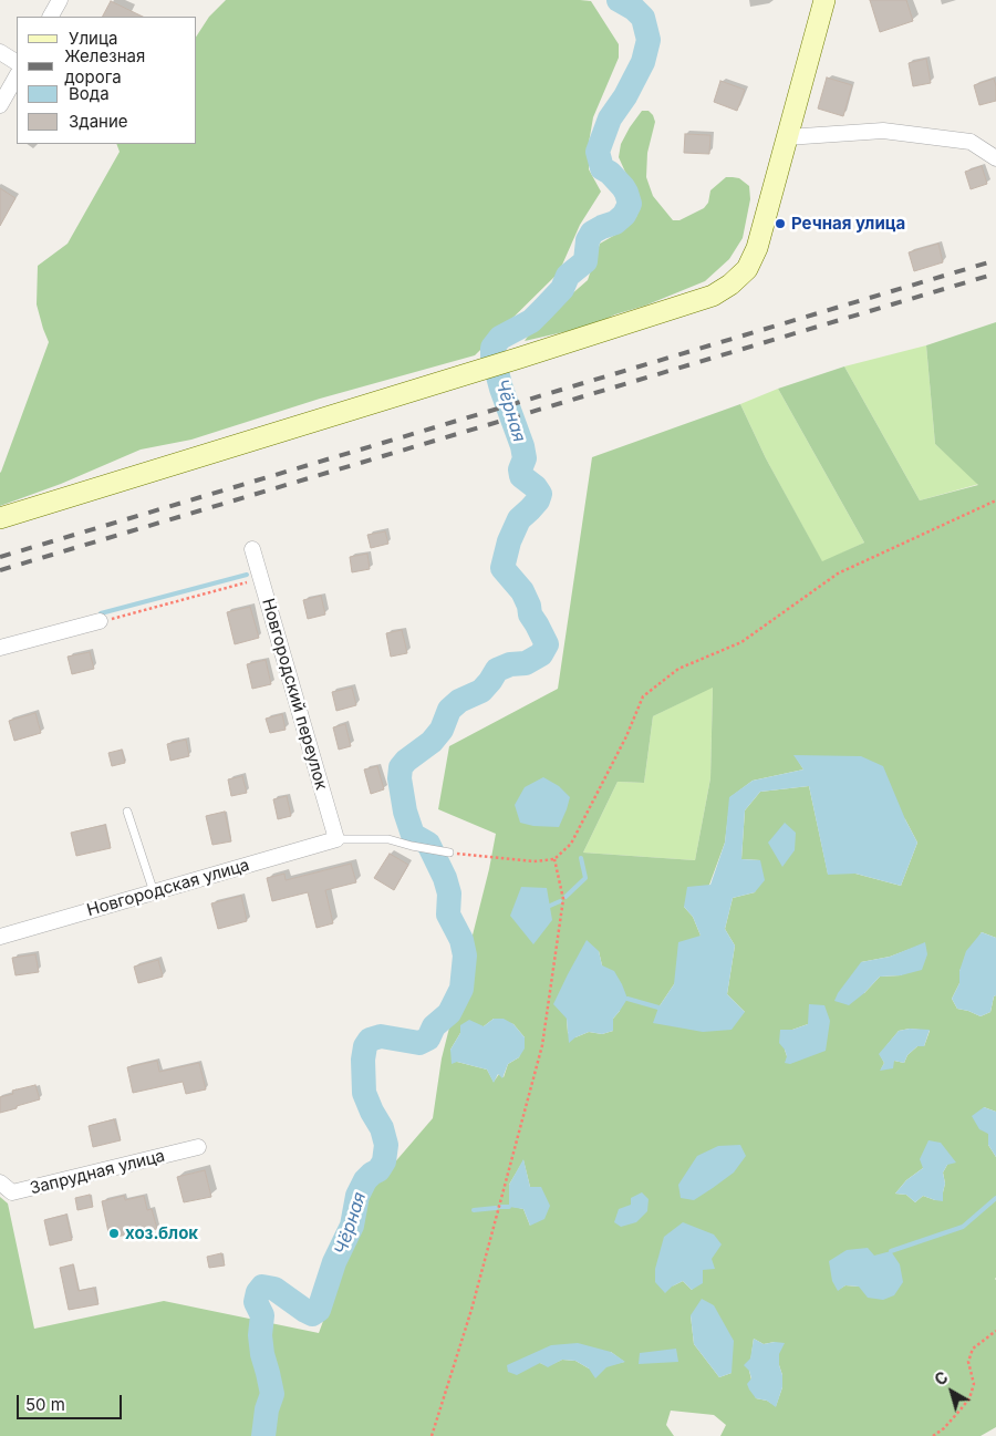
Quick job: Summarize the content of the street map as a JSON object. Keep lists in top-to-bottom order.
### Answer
{
  "streets": {
    "street": ["Новгородский переулок", "Новгородская улица", "Запрудная улица"]
  },
  "crossings": [
    ["Новгородский переулок", "Новгородская улица"]
  ],
  "water": ["Чёрная"],
  "places": ["Речная улица", "хоз.блок"],
  "legend": [
    "Улица",
    "Железная дорога",
    "Вода",
    "Здание"
  ],
  "scale_bar": "50 m",
  "north": "top left"
}
